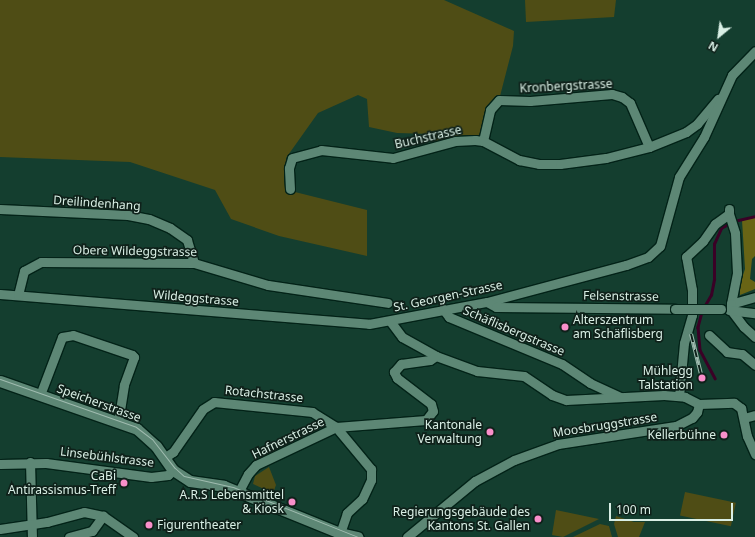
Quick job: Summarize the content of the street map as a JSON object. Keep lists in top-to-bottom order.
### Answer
{
  "streets": {
    "main road": ["Speicherstrasse"],
    "street": [
      "Kronbergstrasse",
      "Buchstrasse",
      "Dreilindenhang",
      "Obere Wildeggstrasse",
      "St. Georgen-Strasse",
      "Felsenstrasse",
      "Wildeggstrasse",
      "Schäflisbergstrasse",
      "Rotachstrasse",
      "Moosbruggstrasse",
      "Hafnerstrasse",
      "Linsebühlstrasse"
    ]
  },
  "crossings": [
    ["Kronbergstrasse", "Buchstrasse"],
    ["Buchstrasse", "St. Georgen-Strasse"],
    ["Dreilindenhang", "Obere Wildeggstrasse"],
    ["Obere Wildeggstrasse", "Wildeggstrasse"],
    ["St. Georgen-Strasse", "Felsenstrasse"],
    ["St. Georgen-Strasse", "Wildeggstrasse"],
    ["St. Georgen-Strasse", "Schäflisbergstrasse"],
    ["St. Georgen-Strasse", "Moosbruggstrasse"],
    ["Rotachstrasse", "Speicherstrasse"],
    ["Rotachstrasse", "Hafnerstrasse"],
    ["Speicherstrasse", "Linsebühlstrasse"]
  ],
  "places": [
    "Alterszentrum am Schäflisberg",
    "Mühlegg Talstation",
    "Kantonale Verwaltung",
    "Kellerbühne",
    "CaBi Antirassismus-Treff",
    "A.R.S Lebensmittel & Kiosk",
    "Regierungsgebäude des Kantons St. Gallen",
    "Figurentheater"
  ],
  "scale_bar": "100 m",
  "north": "bottom left"
}
